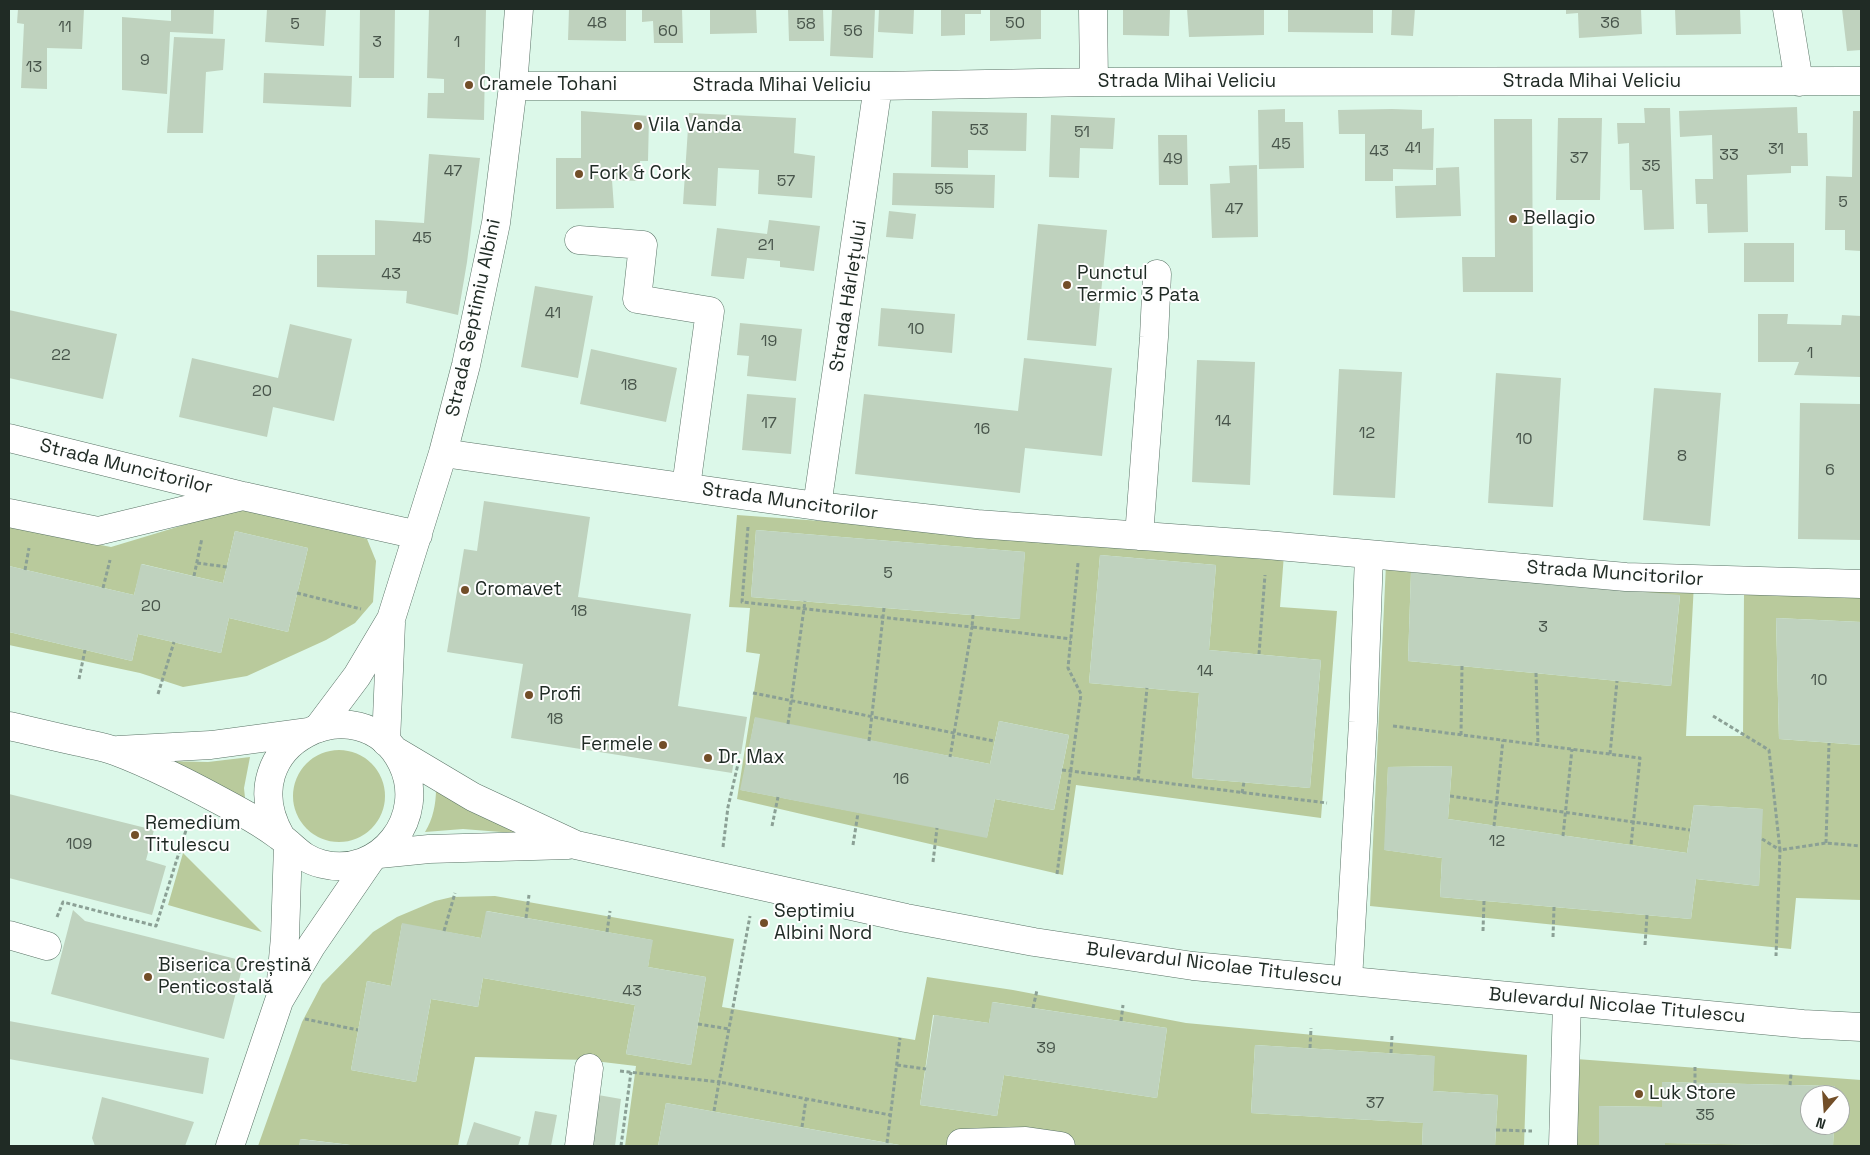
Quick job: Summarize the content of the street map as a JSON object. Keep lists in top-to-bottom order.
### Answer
{
  "streets": {
    "street": [
      "Strada Mihai Veliciu",
      "Strada Hârlețului",
      "Strada Septimiu Albini",
      "Strada Muncitorilor",
      "Bulevardul Nicolae Titulescu"
    ]
  },
  "crossings": [
    ["Strada Mihai Veliciu", "Strada Hârlețului"],
    ["Strada Mihai Veliciu", "Strada Septimiu Albini"],
    ["Strada Hârlețului", "Strada Muncitorilor"],
    ["Strada Septimiu Albini", "Strada Muncitorilor"],
    ["Strada Septimiu Albini", "Bulevardul Nicolae Titulescu"]
  ],
  "places": [
    "Cramele Tohani",
    "Vila Vanda",
    "Fork & Cork",
    "Bellagio",
    "Punctul Termic 3 Pata",
    "Cromavet",
    "Profi",
    "Fermele",
    "Dr. Max",
    "Remedium Titulescu",
    "Septimiu Albini Nord",
    "Biserica Creștină Penticostală",
    "Luk Store"
  ],
  "house_numbers": [
    "48",
    "50",
    "36",
    "5",
    "58",
    "11",
    "60",
    "56",
    "3",
    "1",
    "9",
    "13",
    "53",
    "51",
    "45",
    "41",
    "31",
    "43",
    "33",
    "37",
    "49",
    "35",
    "47",
    "57",
    "55",
    "5",
    "47",
    "45",
    "21",
    "43",
    "41",
    "10",
    "19",
    "1",
    "22",
    "18",
    "20",
    "14",
    "17",
    "16",
    "12",
    "10",
    "8",
    "6",
    "5",
    "20",
    "18",
    "3",
    "14",
    "10",
    "18",
    "16",
    "12",
    "109",
    "43",
    "39",
    "37",
    "35"
  ],
  "north": "bottom"
}
